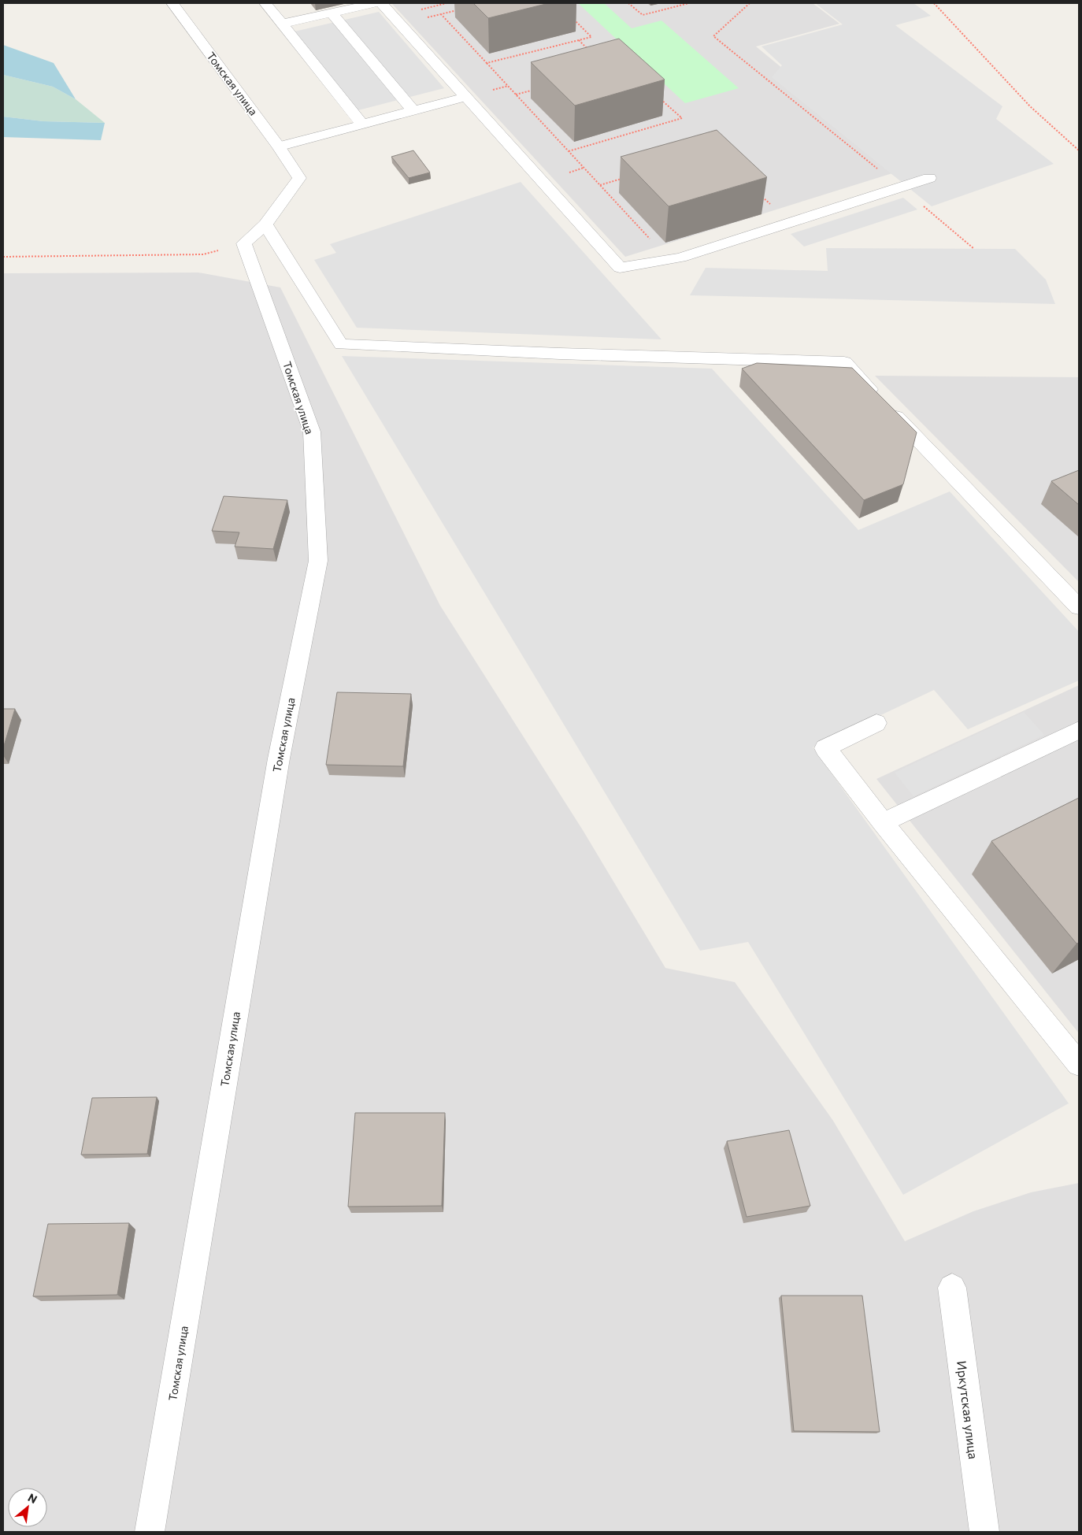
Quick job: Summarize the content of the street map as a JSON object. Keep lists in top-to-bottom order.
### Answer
{
  "streets": {
    "street": ["Томская улица", "Иркутская улица"]
  },
  "north": "top right"
}
